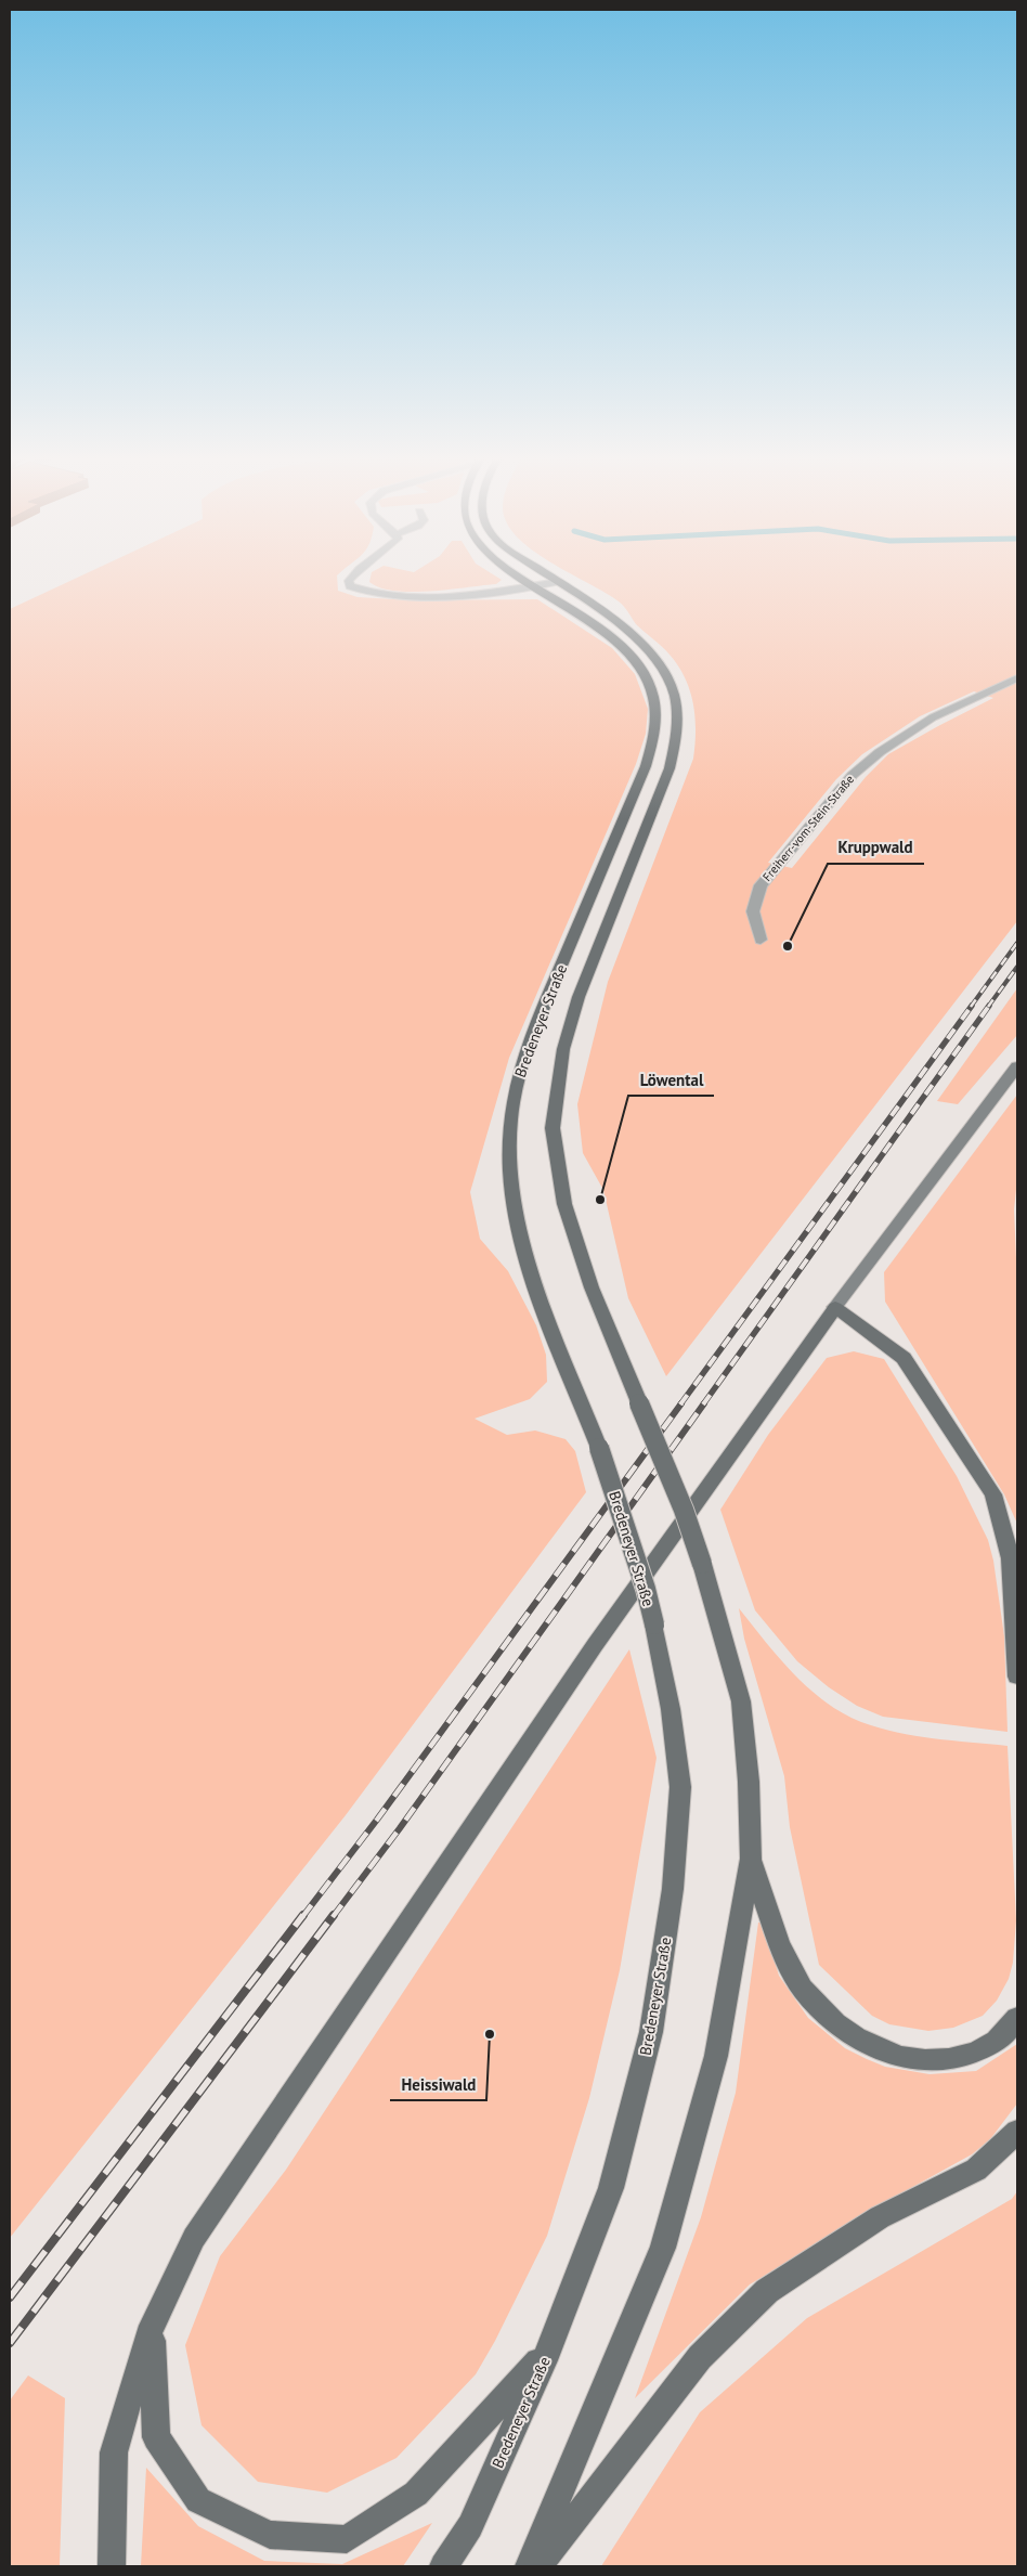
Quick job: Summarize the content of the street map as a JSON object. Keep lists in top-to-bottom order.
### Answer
{
  "streets": {
    "main road": ["Bredeneyer Straße"],
    "street": ["Freiherr-vom-Stein-Straße"]
  },
  "places": ["Kruppwald", "Löwental", "Heissiwald"]
}
